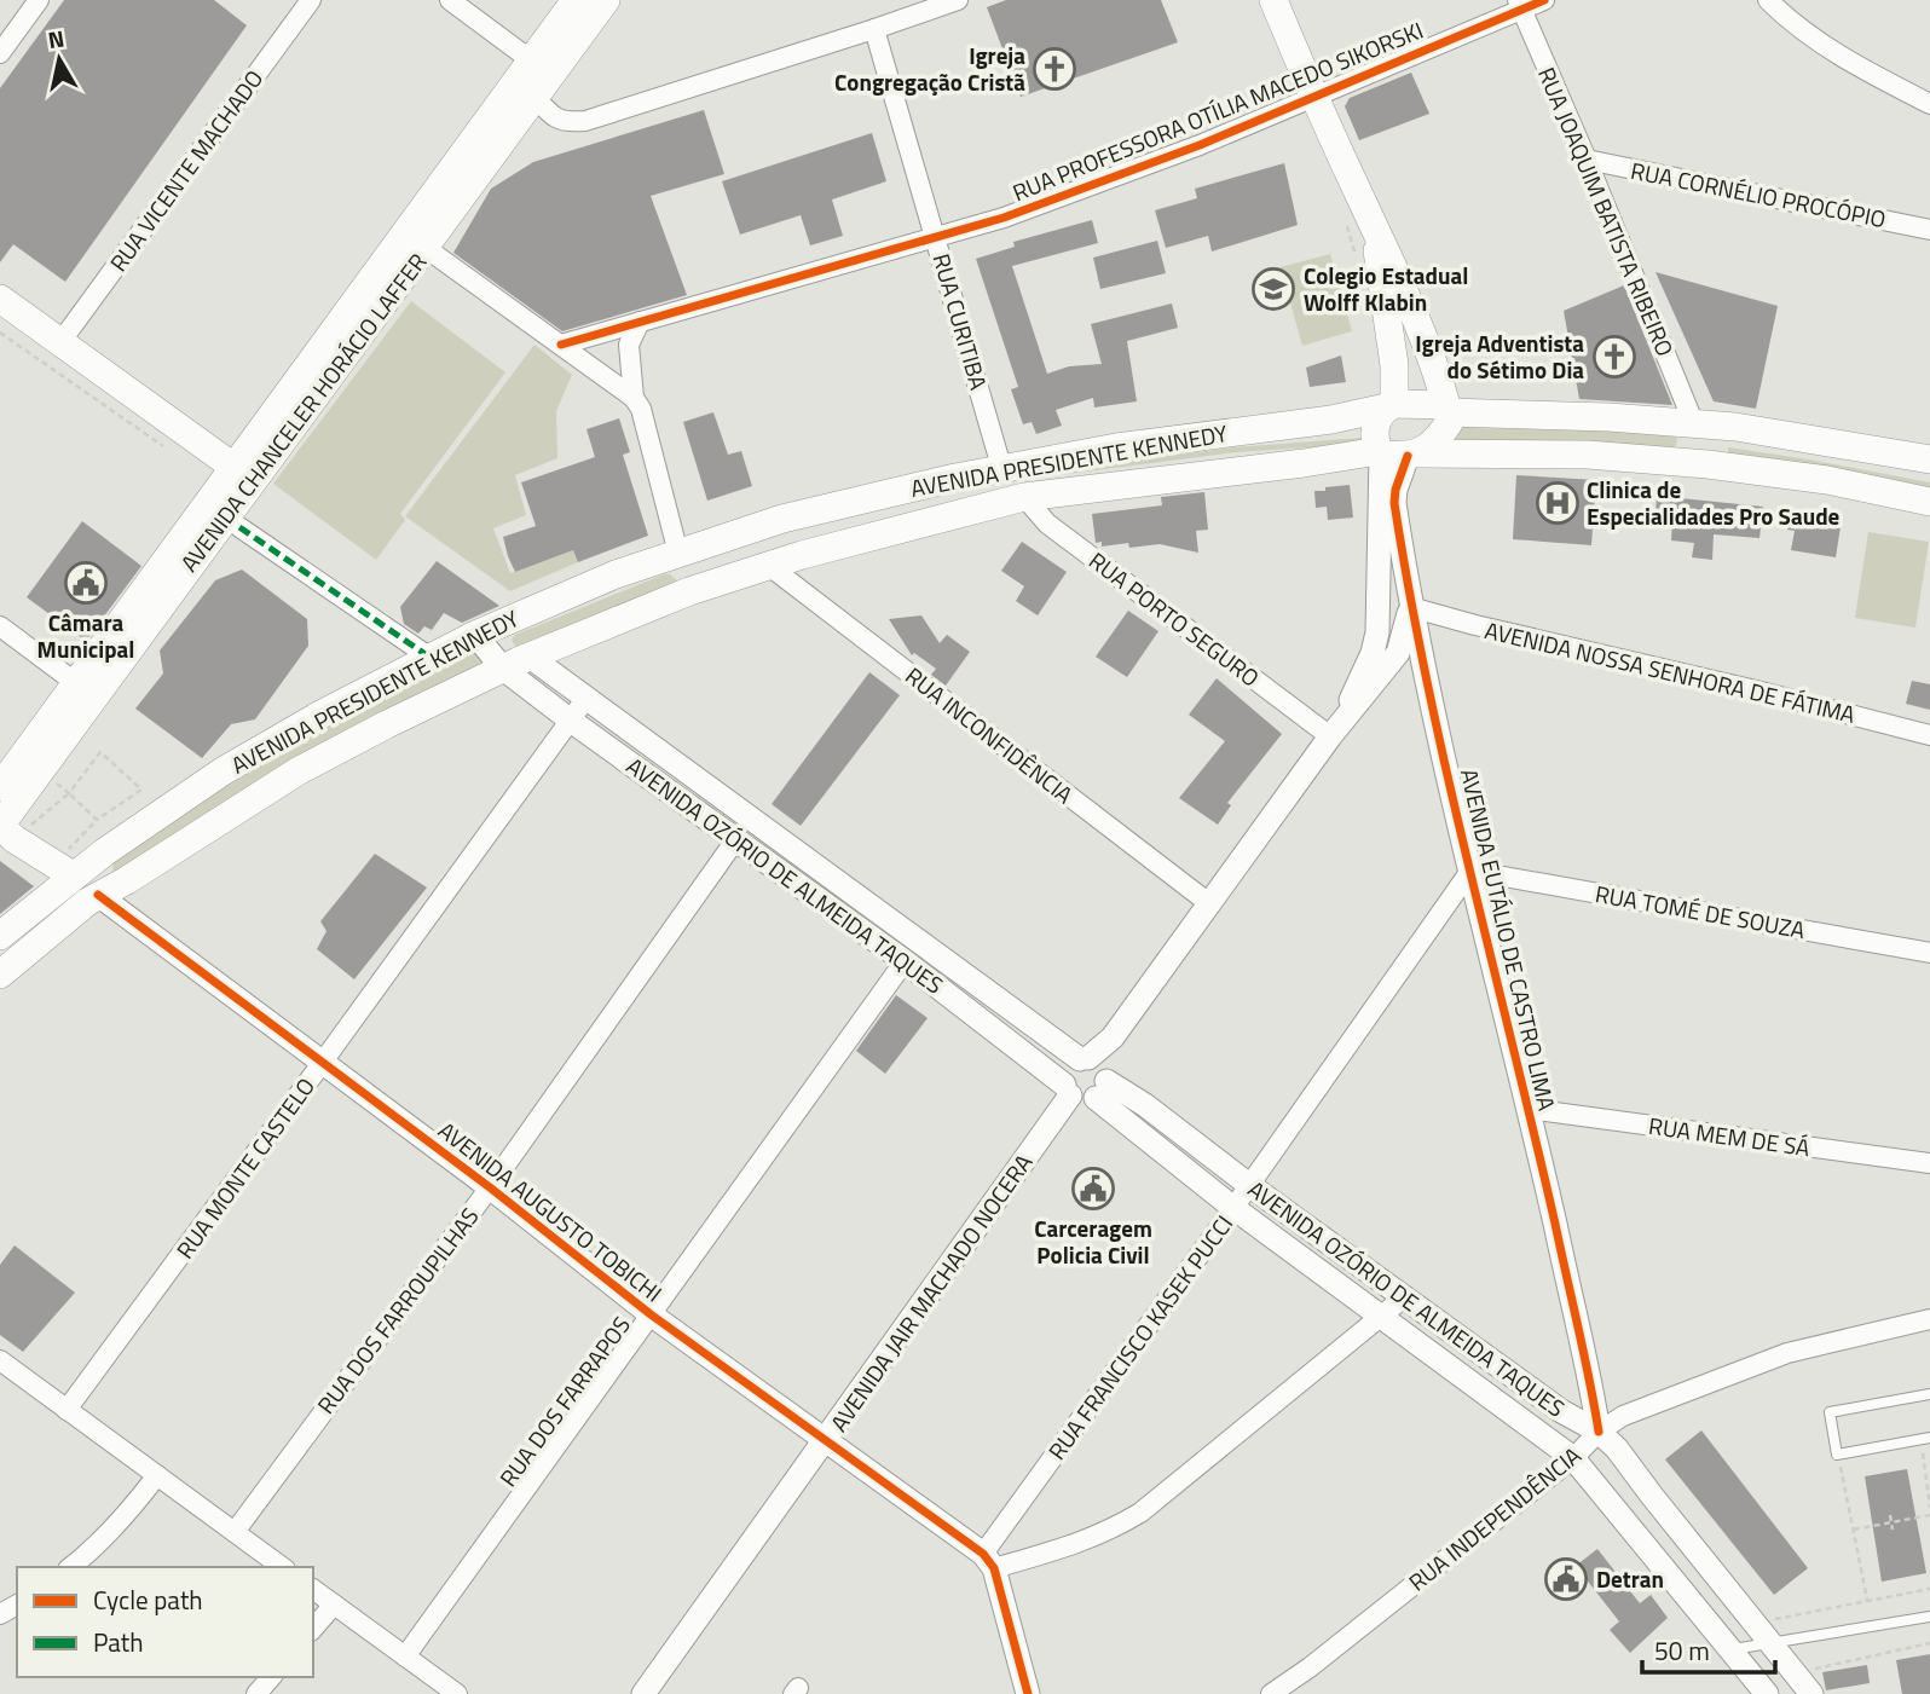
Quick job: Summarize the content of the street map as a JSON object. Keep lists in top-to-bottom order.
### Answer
{
  "streets": {
    "main road": ["AVENIDA CHANCELER HORÁCIO LAFFER", "AVENIDA PRESIDENTE KENNEDY"],
    "street": [
      "RUA PROFESSORA OTÍLIA MACEDO SIKORSKI",
      "RUA VICENTE MACHADO",
      "RUA CORNÉLIO PROCÓPIO",
      "RUA JOAQUIM BATISTA RIBEIRO",
      "RUA CURITIBA",
      "RUA PORTO SEGURO",
      "AVENIDA NOSSA SENHORA DE FÁTIMA",
      "RUA INCONFIDÊNCIA",
      "AVENIDA OZÓRIO DE ALMEIDA TAQUES",
      "RUA TOMÉ DE SOUZA",
      "AVENIDA EUTÁLIO DE CASTRO LIMA",
      "RUA MEM DE SÁ",
      "RUA MONTE CASTELO",
      "AVENIDA AUGUSTO TOBICHI",
      "AVENIDA JAIR MACHADO NOCERA",
      "RUA DOS FARROUPILHAS",
      "RUA FRANCISCO KASEK PUCCI",
      "RUA DOS FARRAPOS",
      "RUA INDEPENDÊNCIA"
    ]
  },
  "crossings": [
    ["RUA PROFESSORA OTÍLIA MACEDO SIKORSKI", "RUA JOAQUIM BATISTA RIBEIRO"],
    ["RUA PROFESSORA OTÍLIA MACEDO SIKORSKI", "RUA CURITIBA"],
    ["RUA CORNÉLIO PROCÓPIO", "RUA JOAQUIM BATISTA RIBEIRO"],
    ["RUA CURITIBA", "AVENIDA PRESIDENTE KENNEDY"],
    ["AVENIDA PRESIDENTE KENNEDY", "RUA PORTO SEGURO"],
    ["AVENIDA PRESIDENTE KENNEDY", "RUA INCONFIDÊNCIA"],
    ["AVENIDA PRESIDENTE KENNEDY", "AVENIDA OZÓRIO DE ALMEIDA TAQUES"],
    ["AVENIDA PRESIDENTE KENNEDY", "AVENIDA EUTÁLIO DE CASTRO LIMA"],
    ["AVENIDA PRESIDENTE KENNEDY", "AVENIDA AUGUSTO TOBICHI"],
    ["AVENIDA NOSSA SENHORA DE FÁTIMA", "AVENIDA EUTÁLIO DE CASTRO LIMA"],
    ["AVENIDA OZÓRIO DE ALMEIDA TAQUES", "AVENIDA EUTÁLIO DE CASTRO LIMA"],
    ["AVENIDA OZÓRIO DE ALMEIDA TAQUES", "RUA MONTE CASTELO"],
    ["AVENIDA OZÓRIO DE ALMEIDA TAQUES", "AVENIDA JAIR MACHADO NOCERA"],
    ["AVENIDA OZÓRIO DE ALMEIDA TAQUES", "RUA DOS FARROUPILHAS"],
    ["AVENIDA OZÓRIO DE ALMEIDA TAQUES", "RUA FRANCISCO KASEK PUCCI"],
    ["AVENIDA OZÓRIO DE ALMEIDA TAQUES", "RUA DOS FARRAPOS"],
    ["AVENIDA OZÓRIO DE ALMEIDA TAQUES", "RUA INDEPENDÊNCIA"],
    ["RUA TOMÉ DE SOUZA", "AVENIDA EUTÁLIO DE CASTRO LIMA"],
    ["RUA TOMÉ DE SOUZA", "RUA FRANCISCO KASEK PUCCI"],
    ["AVENIDA EUTÁLIO DE CASTRO LIMA", "RUA MEM DE SÁ"],
    ["AVENIDA EUTÁLIO DE CASTRO LIMA", "RUA FRANCISCO KASEK PUCCI"],
    ["AVENIDA EUTÁLIO DE CASTRO LIMA", "RUA INDEPENDÊNCIA"],
    ["RUA MONTE CASTELO", "AVENIDA AUGUSTO TOBICHI"],
    ["AVENIDA AUGUSTO TOBICHI", "AVENIDA JAIR MACHADO NOCERA"],
    ["AVENIDA AUGUSTO TOBICHI", "RUA DOS FARROUPILHAS"],
    ["AVENIDA AUGUSTO TOBICHI", "RUA FRANCISCO KASEK PUCCI"],
    ["AVENIDA AUGUSTO TOBICHI", "RUA DOS FARRAPOS"]
  ],
  "places": {
    "church": ["Igreja Congregação Cristã", "Igreja Adventista do Sétimo Dia"],
    "school or university": ["Colegio Estadual Wolff Klabin"],
    "hospital": ["Clinica de Especialidades Pro Saude"],
    "public building": ["Câmara Municipal", "Carceragem Policia Civil", "Detran"]
  },
  "legend": ["Cycle path", "Path"],
  "scale_bar": "50 m",
  "north": "top"
}
